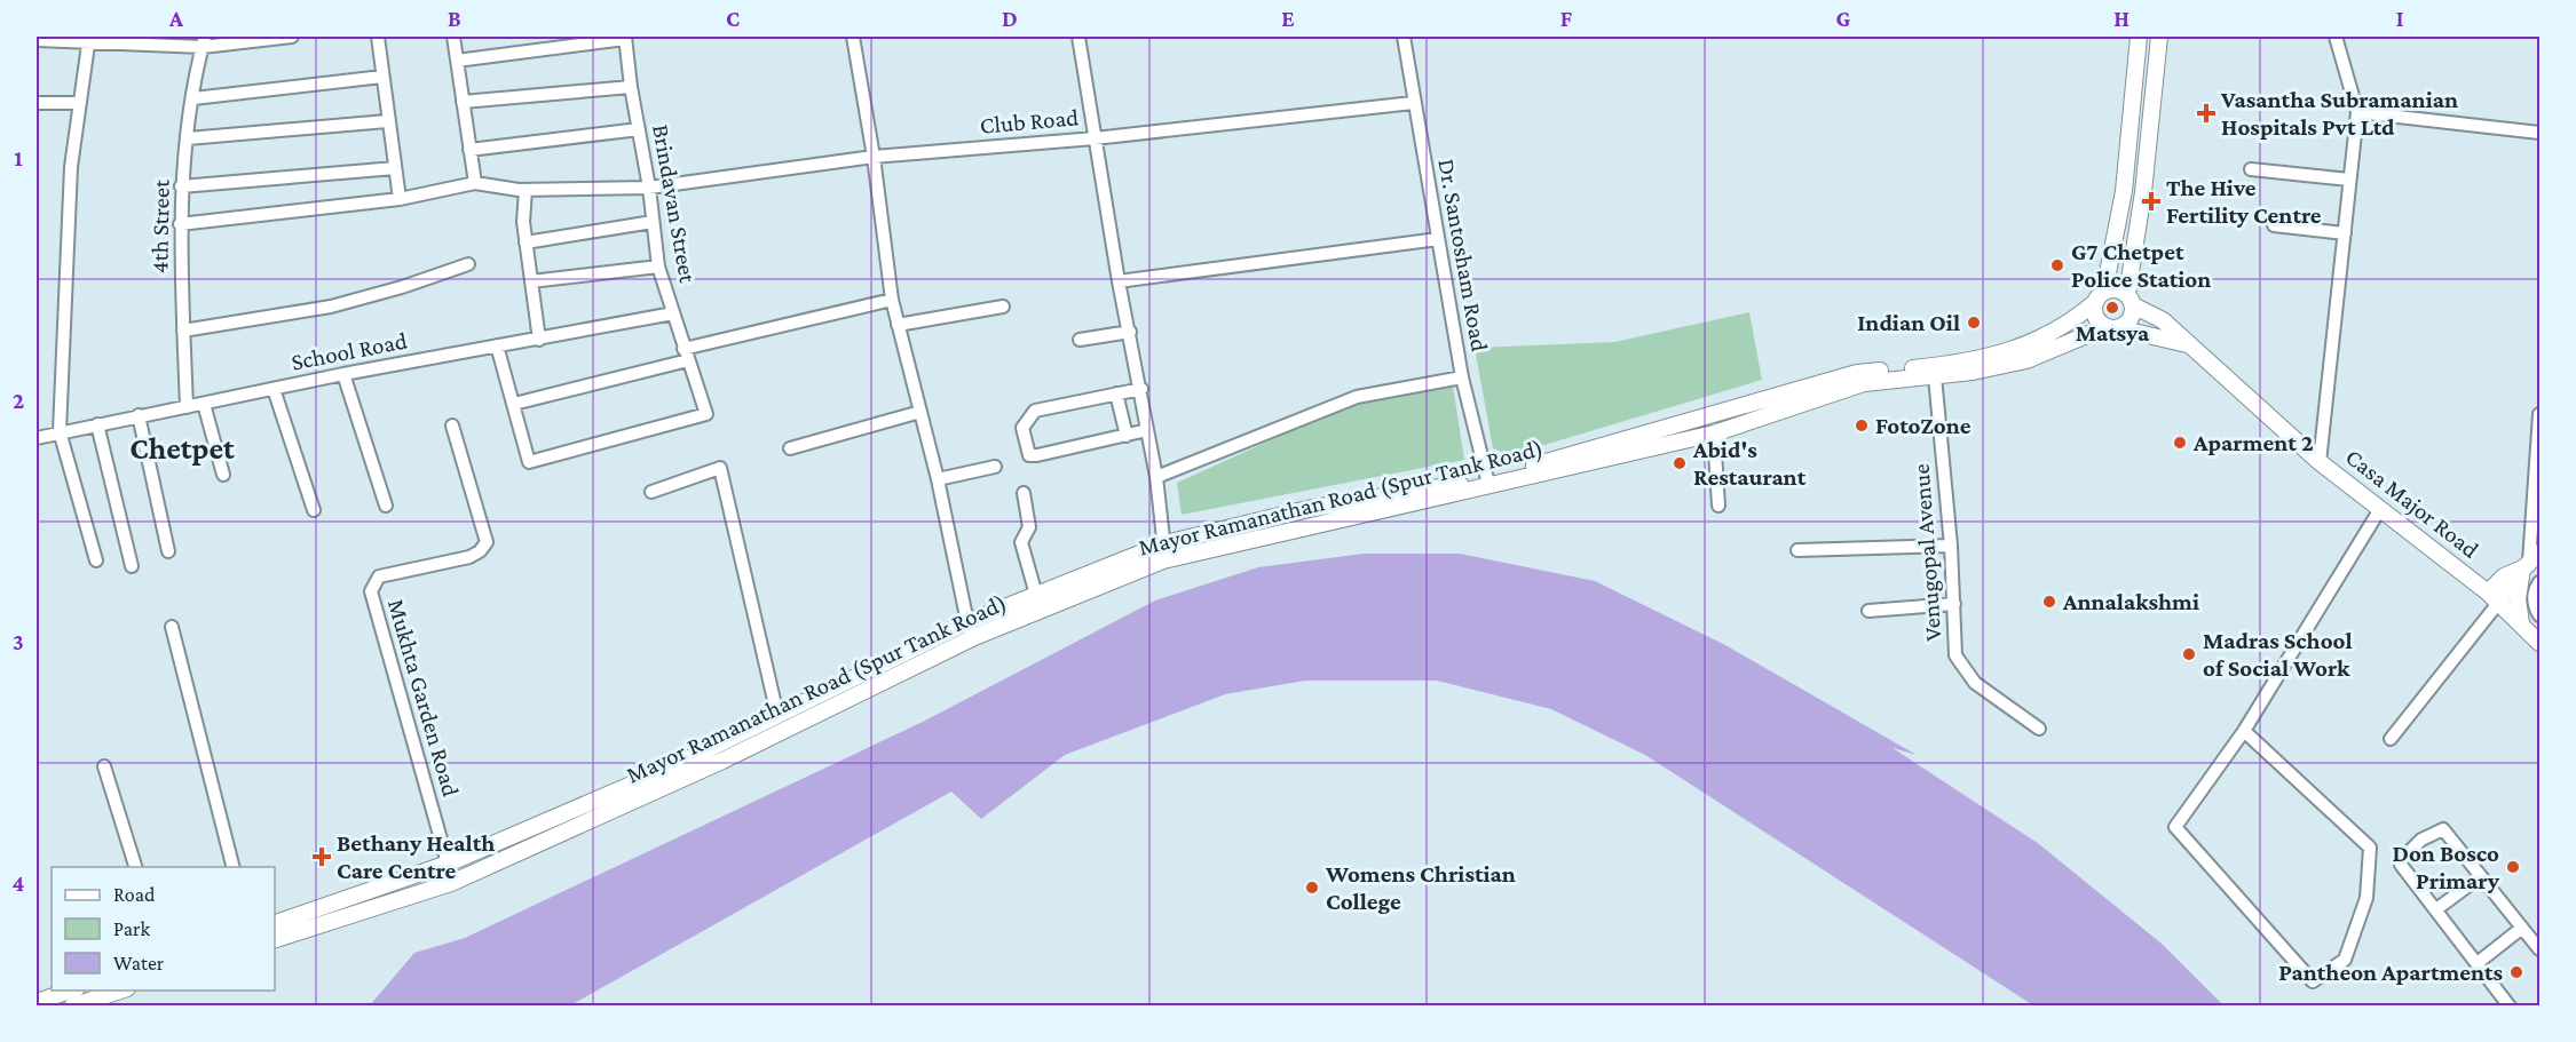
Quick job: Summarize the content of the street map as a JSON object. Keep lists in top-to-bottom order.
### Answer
{
  "streets": {
    "main road": ["Mayor Ramanathan Road (Spur Tank Road)", "Casa Major Road"],
    "street": [
      "Club Road",
      "Brindavan Street",
      "4th Street",
      "Dr. Santosham Road",
      "School Road",
      "Venugopal Avenue",
      "Mukhta Garden Road"
    ]
  },
  "crossings": [
    ["Club Road", "Brindavan Street"],
    ["Club Road", "4th Street"],
    ["Club Road", "Dr. Santosham Road"],
    ["Brindavan Street", "School Road"],
    ["4th Street", "School Road"],
    ["Dr. Santosham Road", "Mayor Ramanathan Road (Spur Tank Road)"],
    ["Mayor Ramanathan Road (Spur Tank Road)", "Casa Major Road"],
    ["Mayor Ramanathan Road (Spur Tank Road)", "Venugopal Avenue"],
    ["Mayor Ramanathan Road (Spur Tank Road)", "Mukhta Garden Road"]
  ],
  "districts": ["Chetpet"],
  "places": {
    "health": ["Vasantha Subramanian Hospitals Pvt Ltd", "The Hive Fertility Centre", "Bethany Health Care Centre"],
    "other": [
      "G7 Chetpet Police Station",
      "Matsya",
      "Indian Oil",
      "FotoZone",
      "Aparment 2",
      "Abid's Restaurant",
      "Annalakshmi",
      "Madras School of Social Work",
      "Don Bosco Primary",
      "Womens Christian College",
      "Pantheon Apartments"
    ]
  },
  "legend": ["Road", "Park", "Water"],
  "grid": {
    "columns": [
      "A",
      "B",
      "C",
      "D",
      "E",
      "F",
      "G",
      "H",
      "I"
    ],
    "rows": [
      "1",
      "2",
      "3",
      "4"
    ]
  }
}
